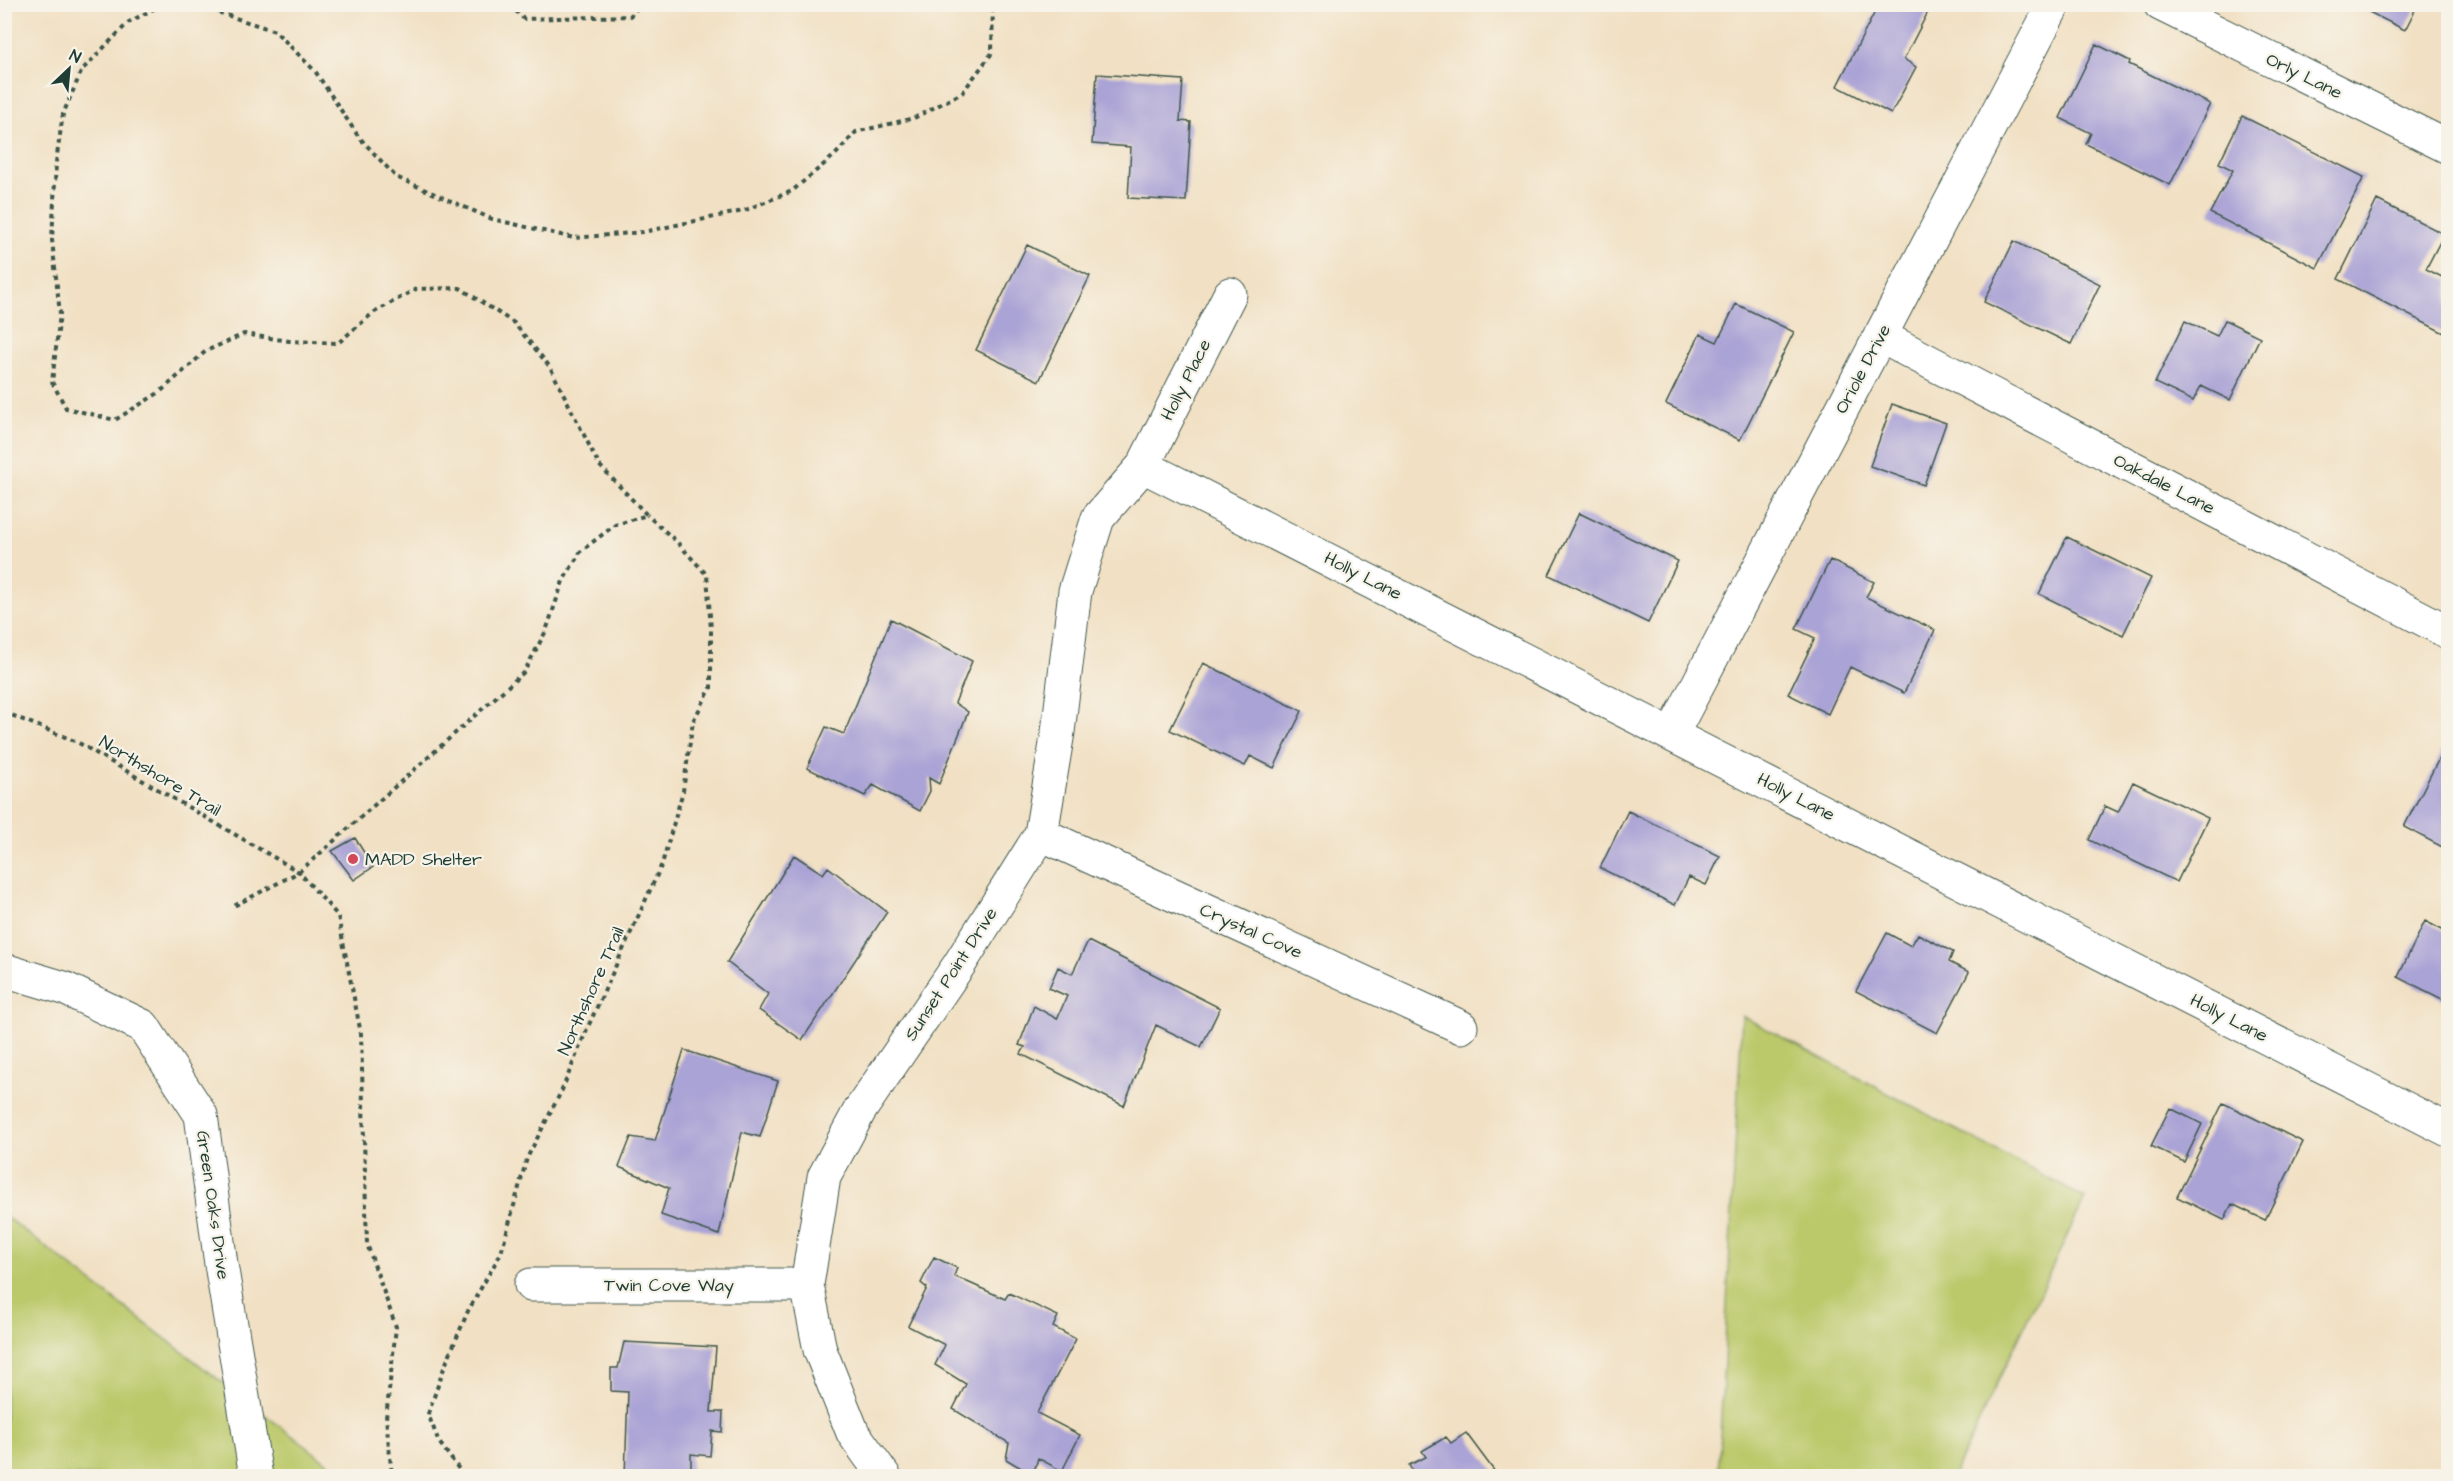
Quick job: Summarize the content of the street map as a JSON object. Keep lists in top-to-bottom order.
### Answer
{
  "streets": {
    "street": [
      "Orly Lane",
      "Oriole Drive",
      "Holly Place",
      "Oakdale Lane",
      "Holly Lane",
      "Crystal Cove",
      "Sunset Point Drive",
      "Green Oaks Drive",
      "Twin Cove Way"
    ],
    "path": ["Northshore Trail"]
  },
  "crossings": [
    ["Oriole Drive", "Oakdale Lane"],
    ["Oriole Drive", "Holly Lane"],
    ["Holly Place", "Holly Lane"],
    ["Holly Place", "Sunset Point Drive"],
    ["Holly Lane", "Sunset Point Drive"],
    ["Crystal Cove", "Sunset Point Drive"],
    ["Sunset Point Drive", "Twin Cove Way"]
  ],
  "places": ["MADD Shelter"],
  "north": "top right"
}
